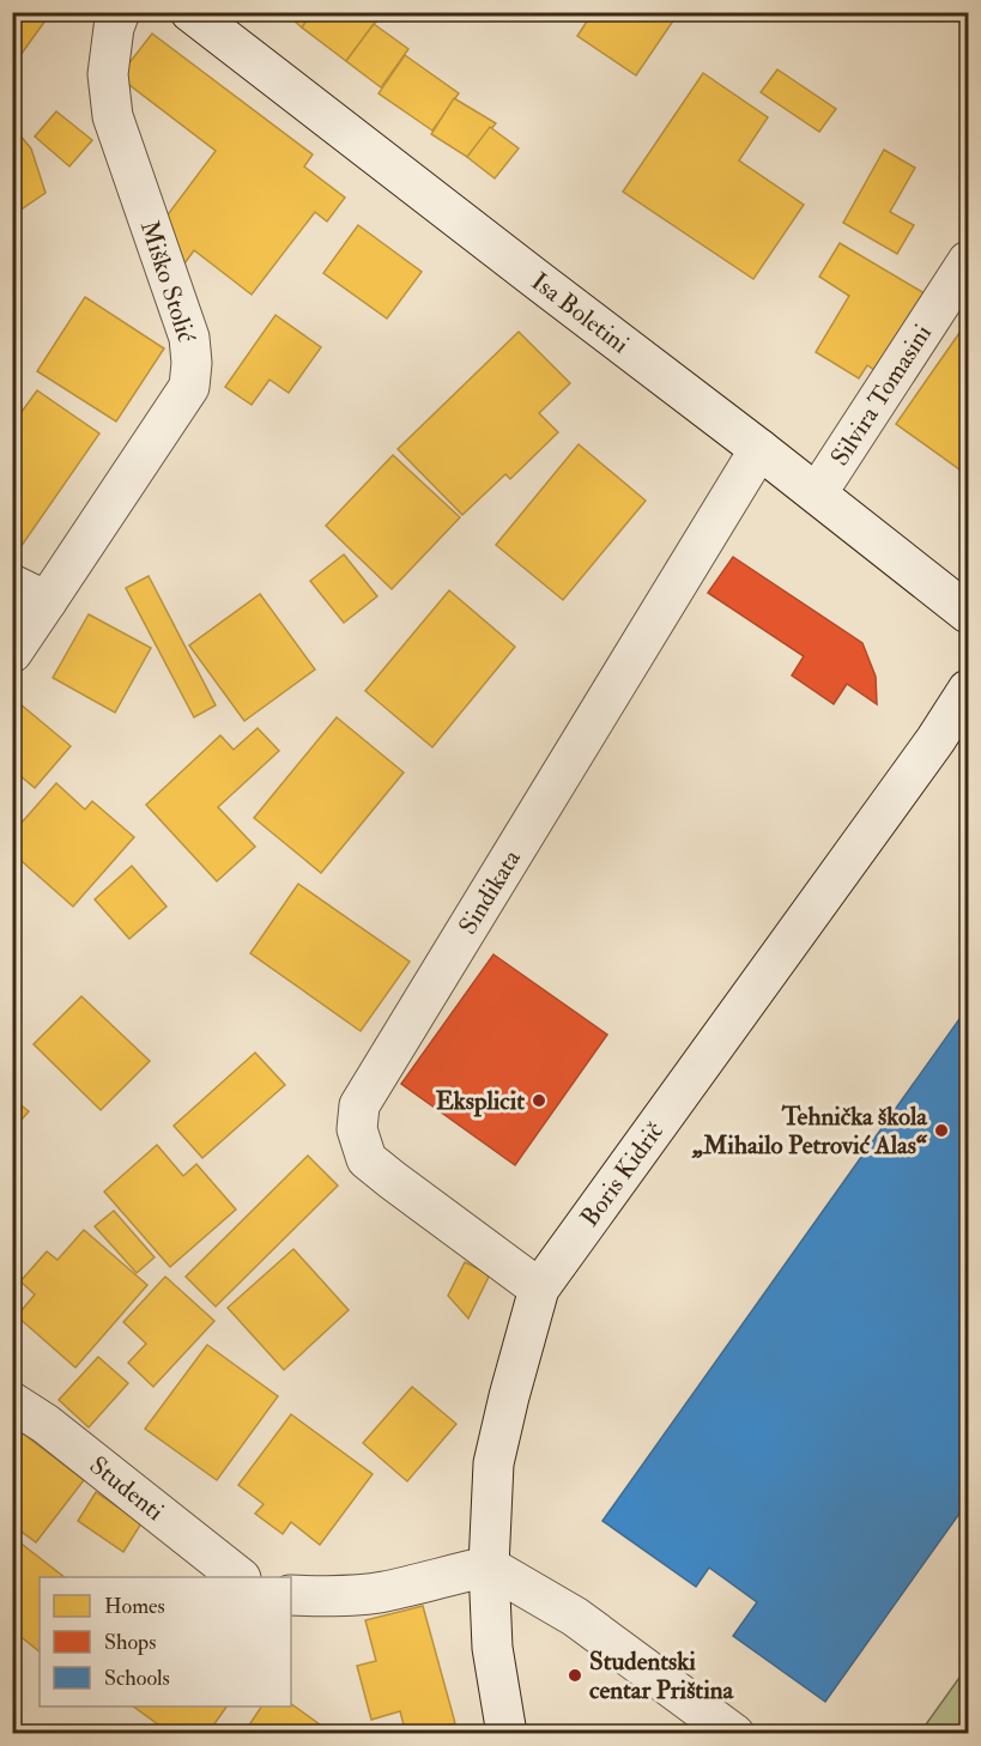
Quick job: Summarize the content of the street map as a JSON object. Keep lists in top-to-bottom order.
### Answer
{
  "streets": {
    "street": [
      "Miško Stolić",
      "Isa Boletini",
      "Silvira Tomasini",
      "Sindikata",
      "Boris Kidrič",
      "Studenti"
    ]
  },
  "crossings": [
    ["Isa Boletini", "Silvira Tomasini"],
    ["Isa Boletini", "Sindikata"],
    ["Sindikata", "Boris Kidrič"]
  ],
  "places": ["Eksplicit", "Tehnička škola „Mihailo Petrović Alas“", "Studentski centar Priština"],
  "legend": ["Homes", "Shops", "Schools"]
}
